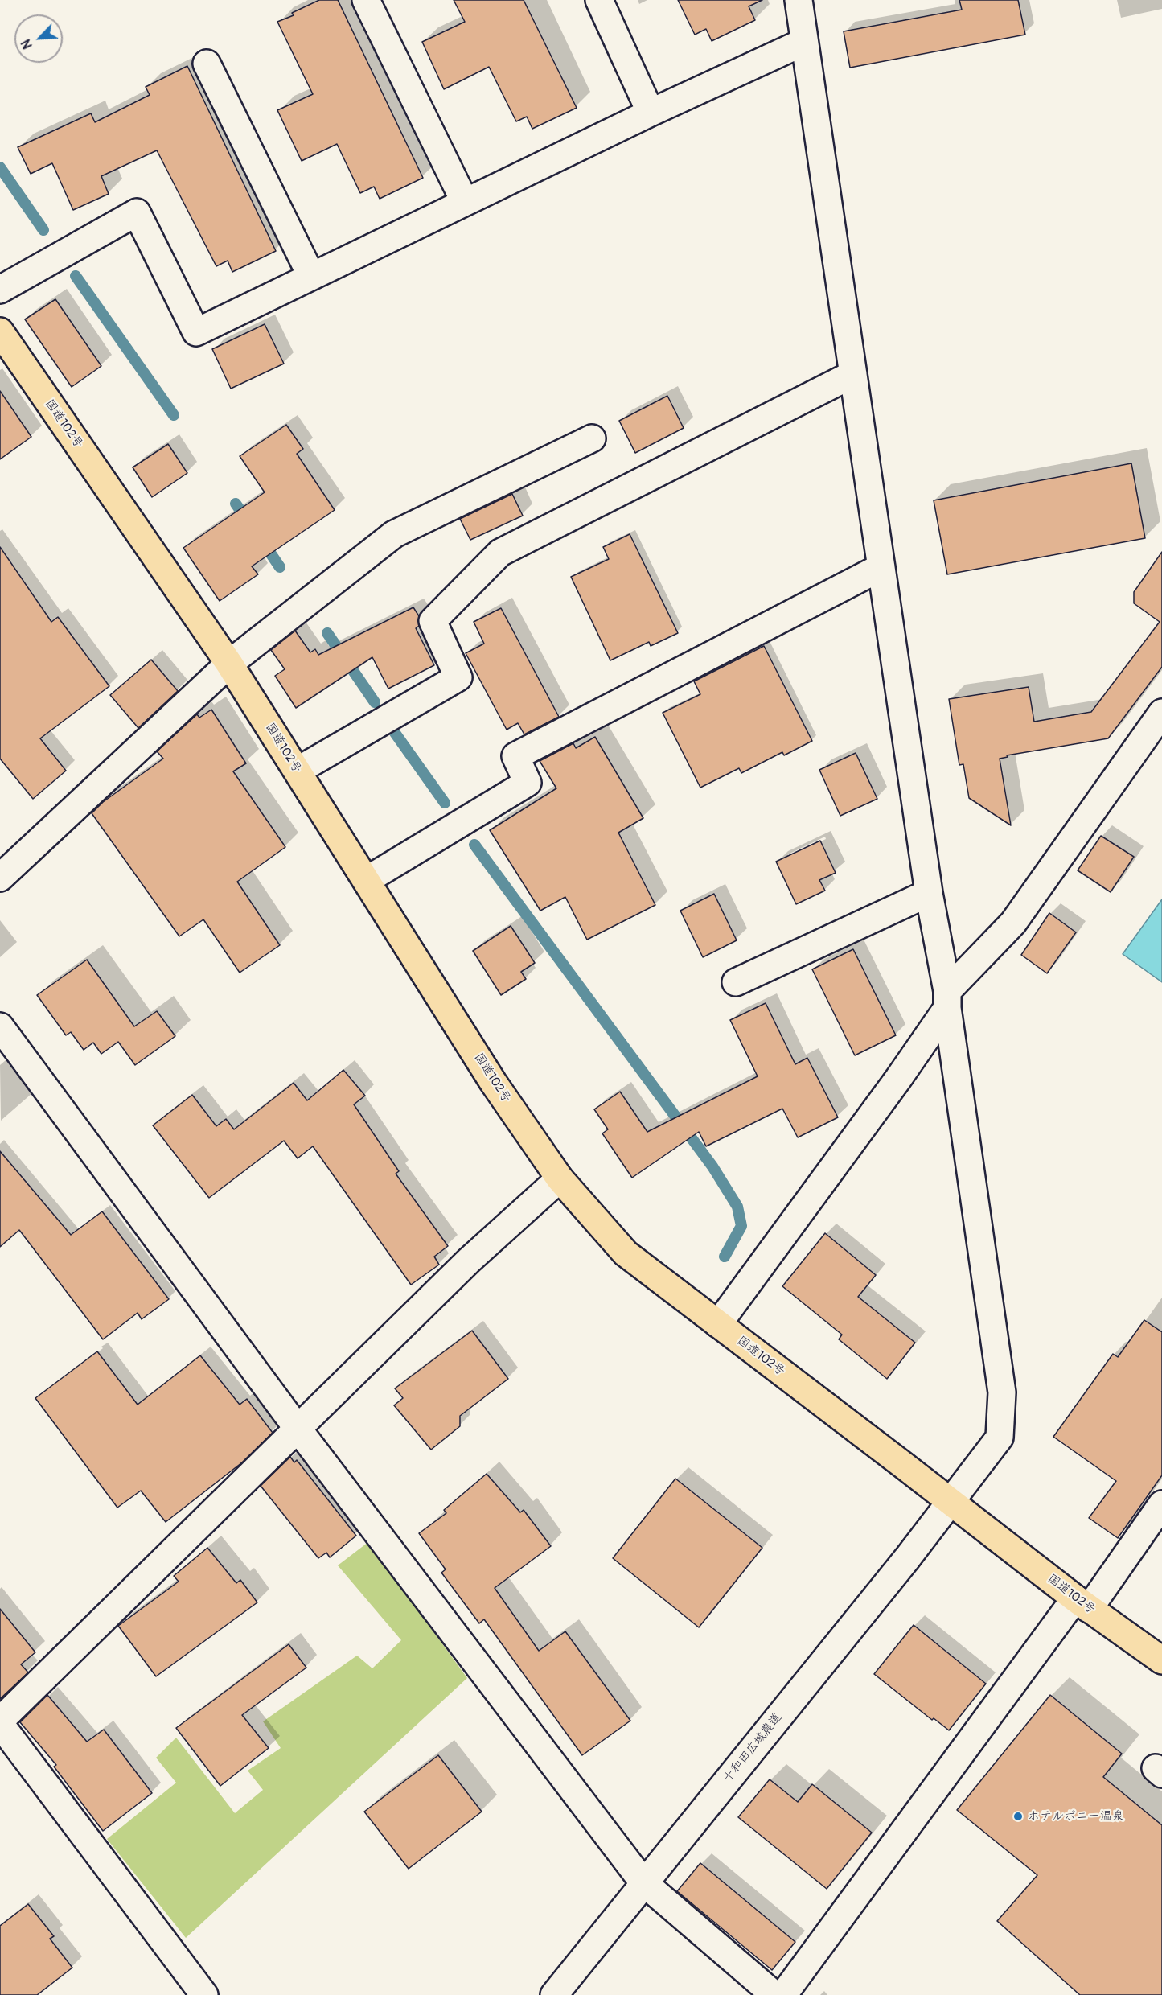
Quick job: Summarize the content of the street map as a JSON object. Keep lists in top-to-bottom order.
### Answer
{
  "streets": {
    "highway": ["国道102号"],
    "street": ["十和田広域農道"]
  },
  "crossings": [
    ["国道102号", "十和田広域農道"]
  ],
  "places": ["ホテルポニー温泉"],
  "north": "bottom left"
}
